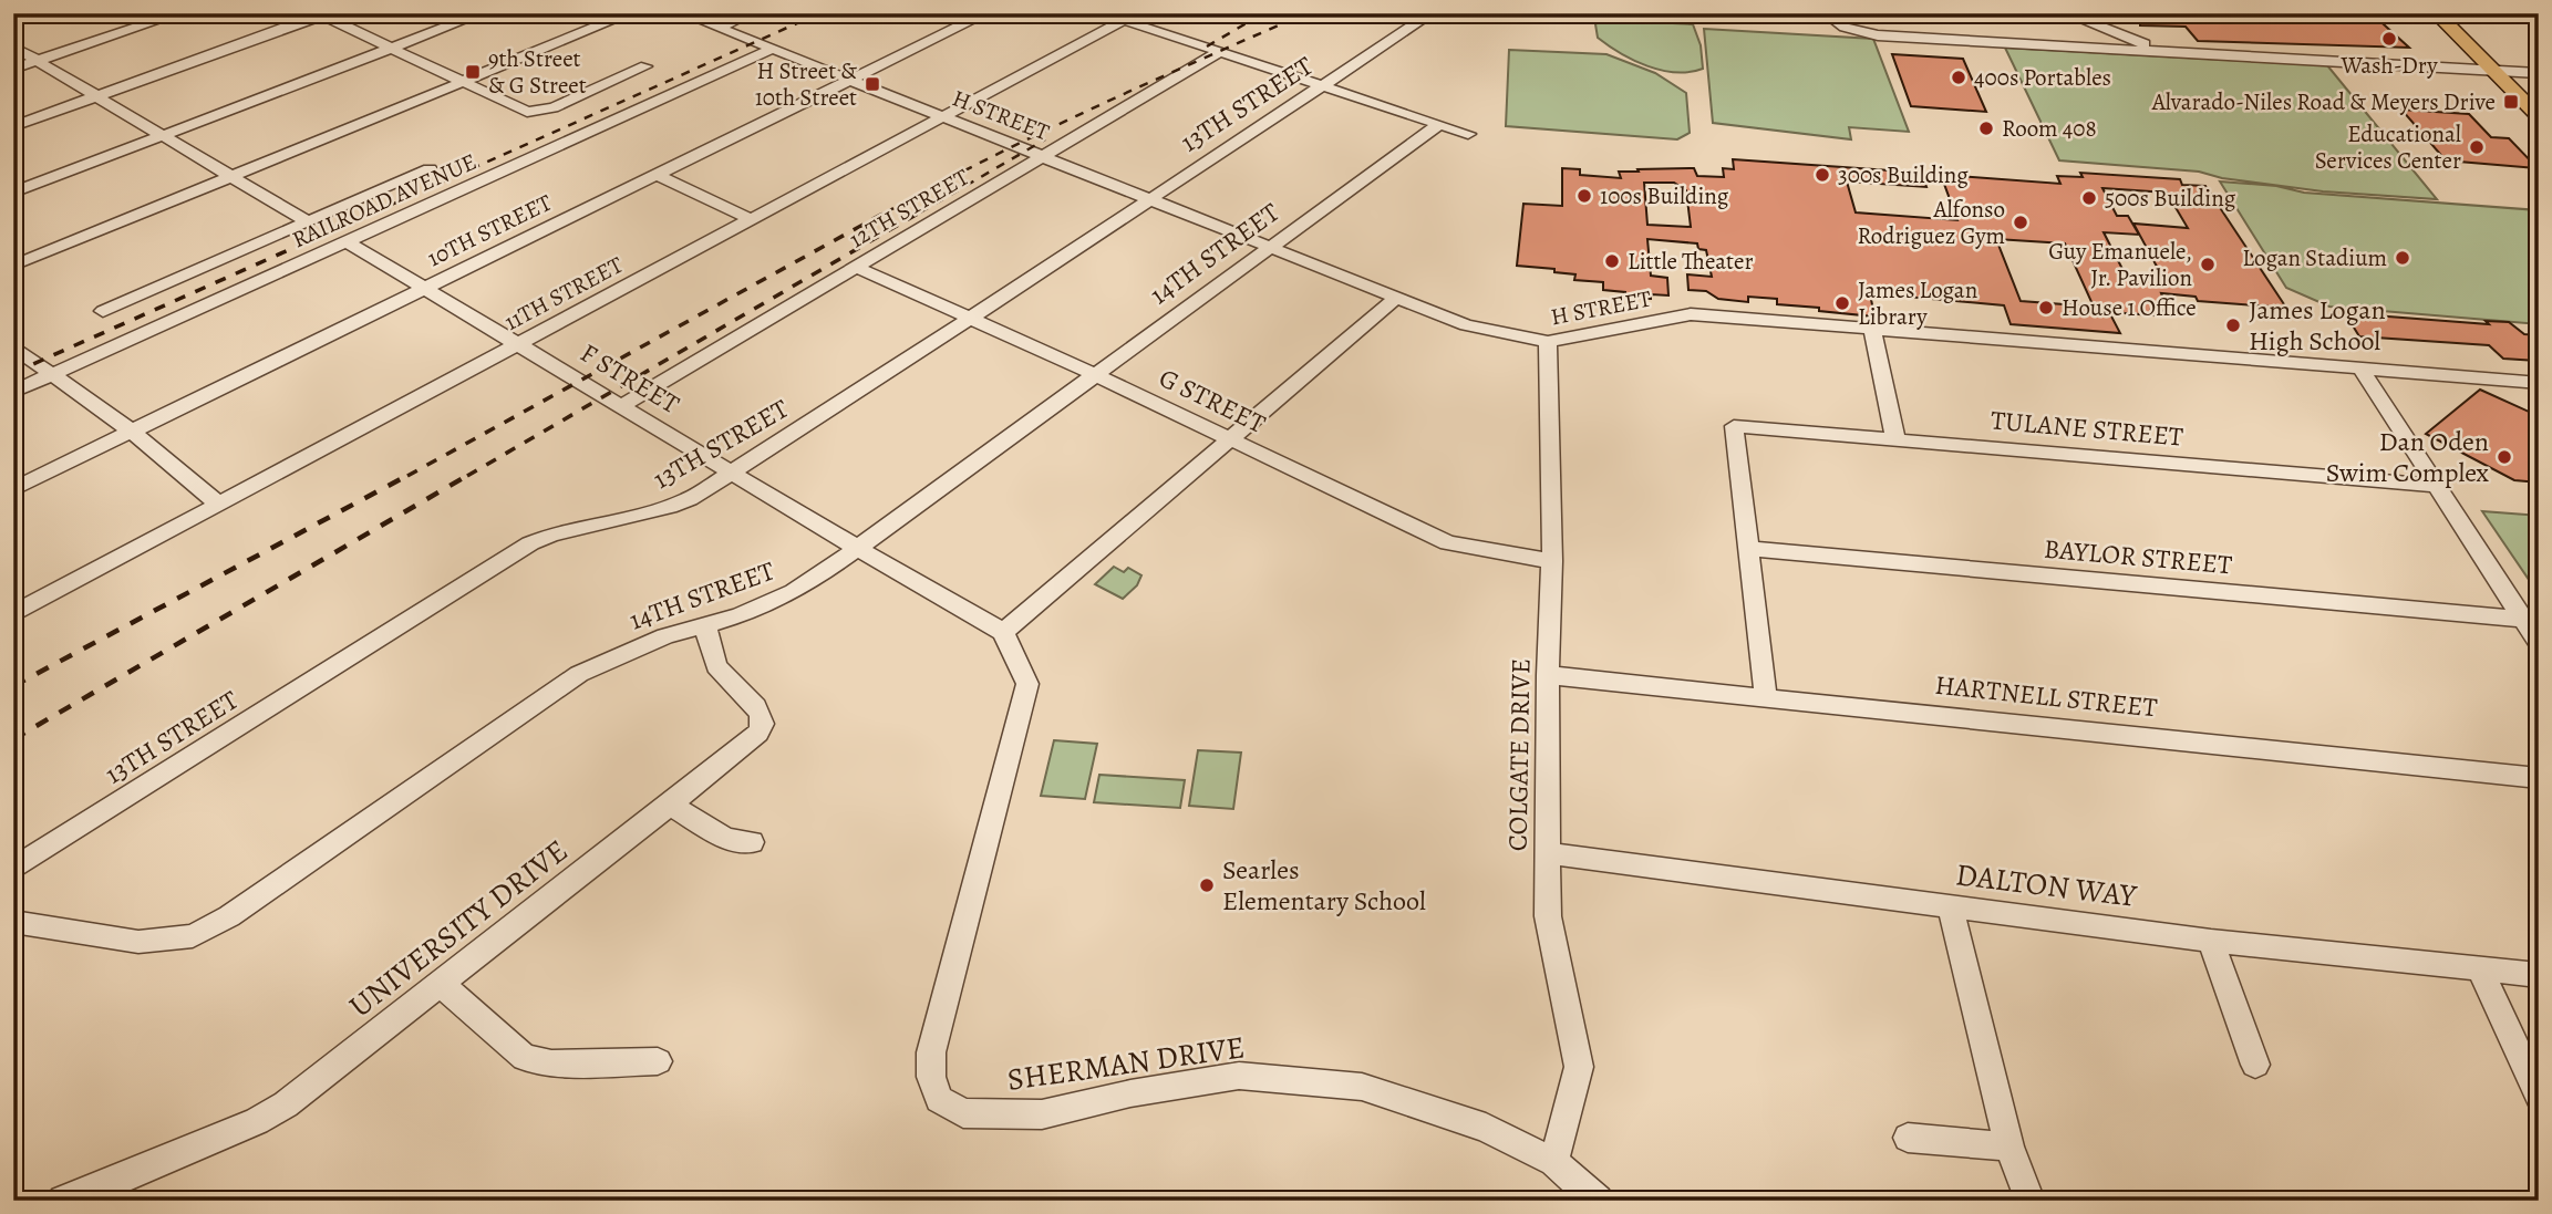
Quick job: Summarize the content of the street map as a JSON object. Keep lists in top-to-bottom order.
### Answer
{
  "streets": {
    "street": [
      "13TH STREET",
      "H STREET",
      "RAILROAD AVENUE",
      "12TH STREET",
      "10TH STREET",
      "14TH STREET",
      "11TH STREET",
      "F STREET",
      "G STREET",
      "TULANE STREET",
      "BAYLOR STREET",
      "HARTNELL STREET",
      "COLGATE DRIVE",
      "DALTON WAY",
      "UNIVERSITY DRIVE",
      "SHERMAN DRIVE"
    ]
  },
  "crossings": [
    ["13TH STREET", "H STREET"],
    ["13TH STREET", "F STREET"],
    ["13TH STREET", "G STREET"],
    ["H STREET", "RAILROAD AVENUE"],
    ["H STREET", "12TH STREET"],
    ["H STREET", "10TH STREET"],
    ["H STREET", "14TH STREET"],
    ["H STREET", "11TH STREET"],
    ["H STREET", "COLGATE DRIVE"],
    ["RAILROAD AVENUE", "F STREET"],
    ["12TH STREET", "F STREET"],
    ["12TH STREET", "G STREET"],
    ["10TH STREET", "F STREET"],
    ["14TH STREET", "F STREET"],
    ["14TH STREET", "G STREET"],
    ["14TH STREET", "UNIVERSITY DRIVE"],
    ["11TH STREET", "F STREET"],
    ["F STREET", "SHERMAN DRIVE"],
    ["G STREET", "COLGATE DRIVE"],
    ["TULANE STREET", "BAYLOR STREET"],
    ["HARTNELL STREET", "COLGATE DRIVE"],
    ["COLGATE DRIVE", "DALTON WAY"],
    ["COLGATE DRIVE", "SHERMAN DRIVE"]
  ],
  "places": {
    "other": [
      "Wash-Dry",
      "400s Portables",
      "Room 408",
      "Educational Services Center",
      "300s Building",
      "100s Building",
      "500s Building",
      "Alfonso Rodriguez Gym",
      "Logan Stadium",
      "Little Theater",
      "Guy Emanuele, Jr. Pavilion",
      "James Logan Library",
      "House 1 Office",
      "James Logan High School",
      "Dan Oden Swim Complex",
      "Searles Elementary School"
    ],
    "transit": ["9th Street & G Street", "H Street & 10th Street", "Alvarado-Niles Road & Meyers Drive"]
  }
}
